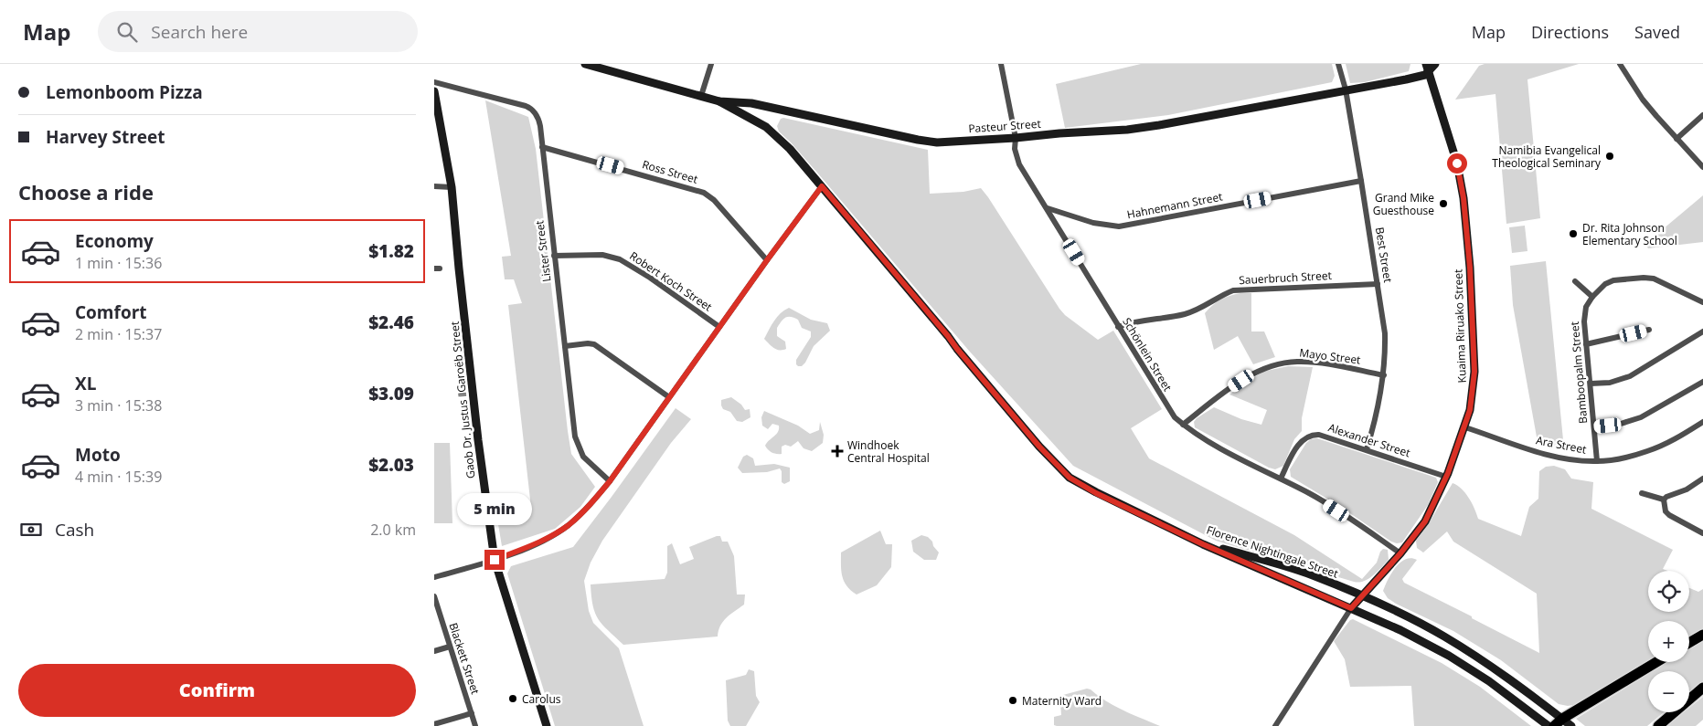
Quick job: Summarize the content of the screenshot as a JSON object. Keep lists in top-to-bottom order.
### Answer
{
  "streets": {
    "main road": [
      "Pasteur Street",
      "Kuaima Riruako Street",
      "Gaob Dr. Justus ǁGaroëb Street",
      "Florence Nightingale Street"
    ],
    "street": [
      "Ross Street",
      "Hahnemann Street",
      "Lister Street",
      "Best Street",
      "Sauerbruch Street",
      "Robert Koch Street",
      "Schönlein Street",
      "Mayo Street",
      "Bamboopalm Street",
      "Alexander Street",
      "Ara Street",
      "Blackett Street"
    ]
  },
  "crossings": [
    ["Pasteur Street", "Best Street"],
    ["Pasteur Street", "Kuaima Riruako Street"],
    ["Pasteur Street", "Schönlein Street"],
    ["Pasteur Street", "Florence Nightingale Street"],
    ["Ross Street", "Lister Street"],
    ["Hahnemann Street", "Best Street"],
    ["Hahnemann Street", "Schönlein Street"],
    ["Lister Street", "Robert Koch Street"],
    ["Best Street", "Sauerbruch Street"],
    ["Best Street", "Mayo Street"],
    ["Best Street", "Alexander Street"],
    ["Sauerbruch Street", "Schönlein Street"],
    ["Kuaima Riruako Street", "Schönlein Street"],
    ["Kuaima Riruako Street", "Alexander Street"],
    ["Kuaima Riruako Street", "Ara Street"],
    ["Kuaima Riruako Street", "Florence Nightingale Street"],
    ["Schönlein Street", "Mayo Street"],
    ["Schönlein Street", "Alexander Street"],
    ["Bamboopalm Street", "Ara Street"]
  ],
  "places": {
    "other": [
      "Namibia Evangelical Theological Seminary",
      "Grand Mike Guesthouse",
      "Dr. Rita Johnson Elementary School",
      "Carolus",
      "Maternity Ward"
    ],
    "health": ["Windhoek Central Hospital"]
  },
  "page": {
    "header": "Map",
    "search": "Search here",
    "nav": ["Map", "Directions", "Saved"],
    "banner": ["Lemonboom Pizza", "Harvey Street"],
    "heading": "Choose a ride",
    "list": [
      {
        "name": "Economy",
        "note": "1 min · 15:36",
        "value": "$1.82"
      },
      {
        "name": "Comfort",
        "note": "2 min · 15:37",
        "value": "$2.46"
      },
      {
        "name": "XL",
        "note": "3 min · 15:38",
        "value": "$3.09"
      },
      {
        "name": "Moto",
        "note": "4 min · 15:39",
        "value": "$2.03"
      }
    ],
    "bubble": "5 min",
    "pay": ["Cash", "2.0 km"],
    "map_buttons": ["+", "−"],
    "buttons": "Confirm"
  }
}
